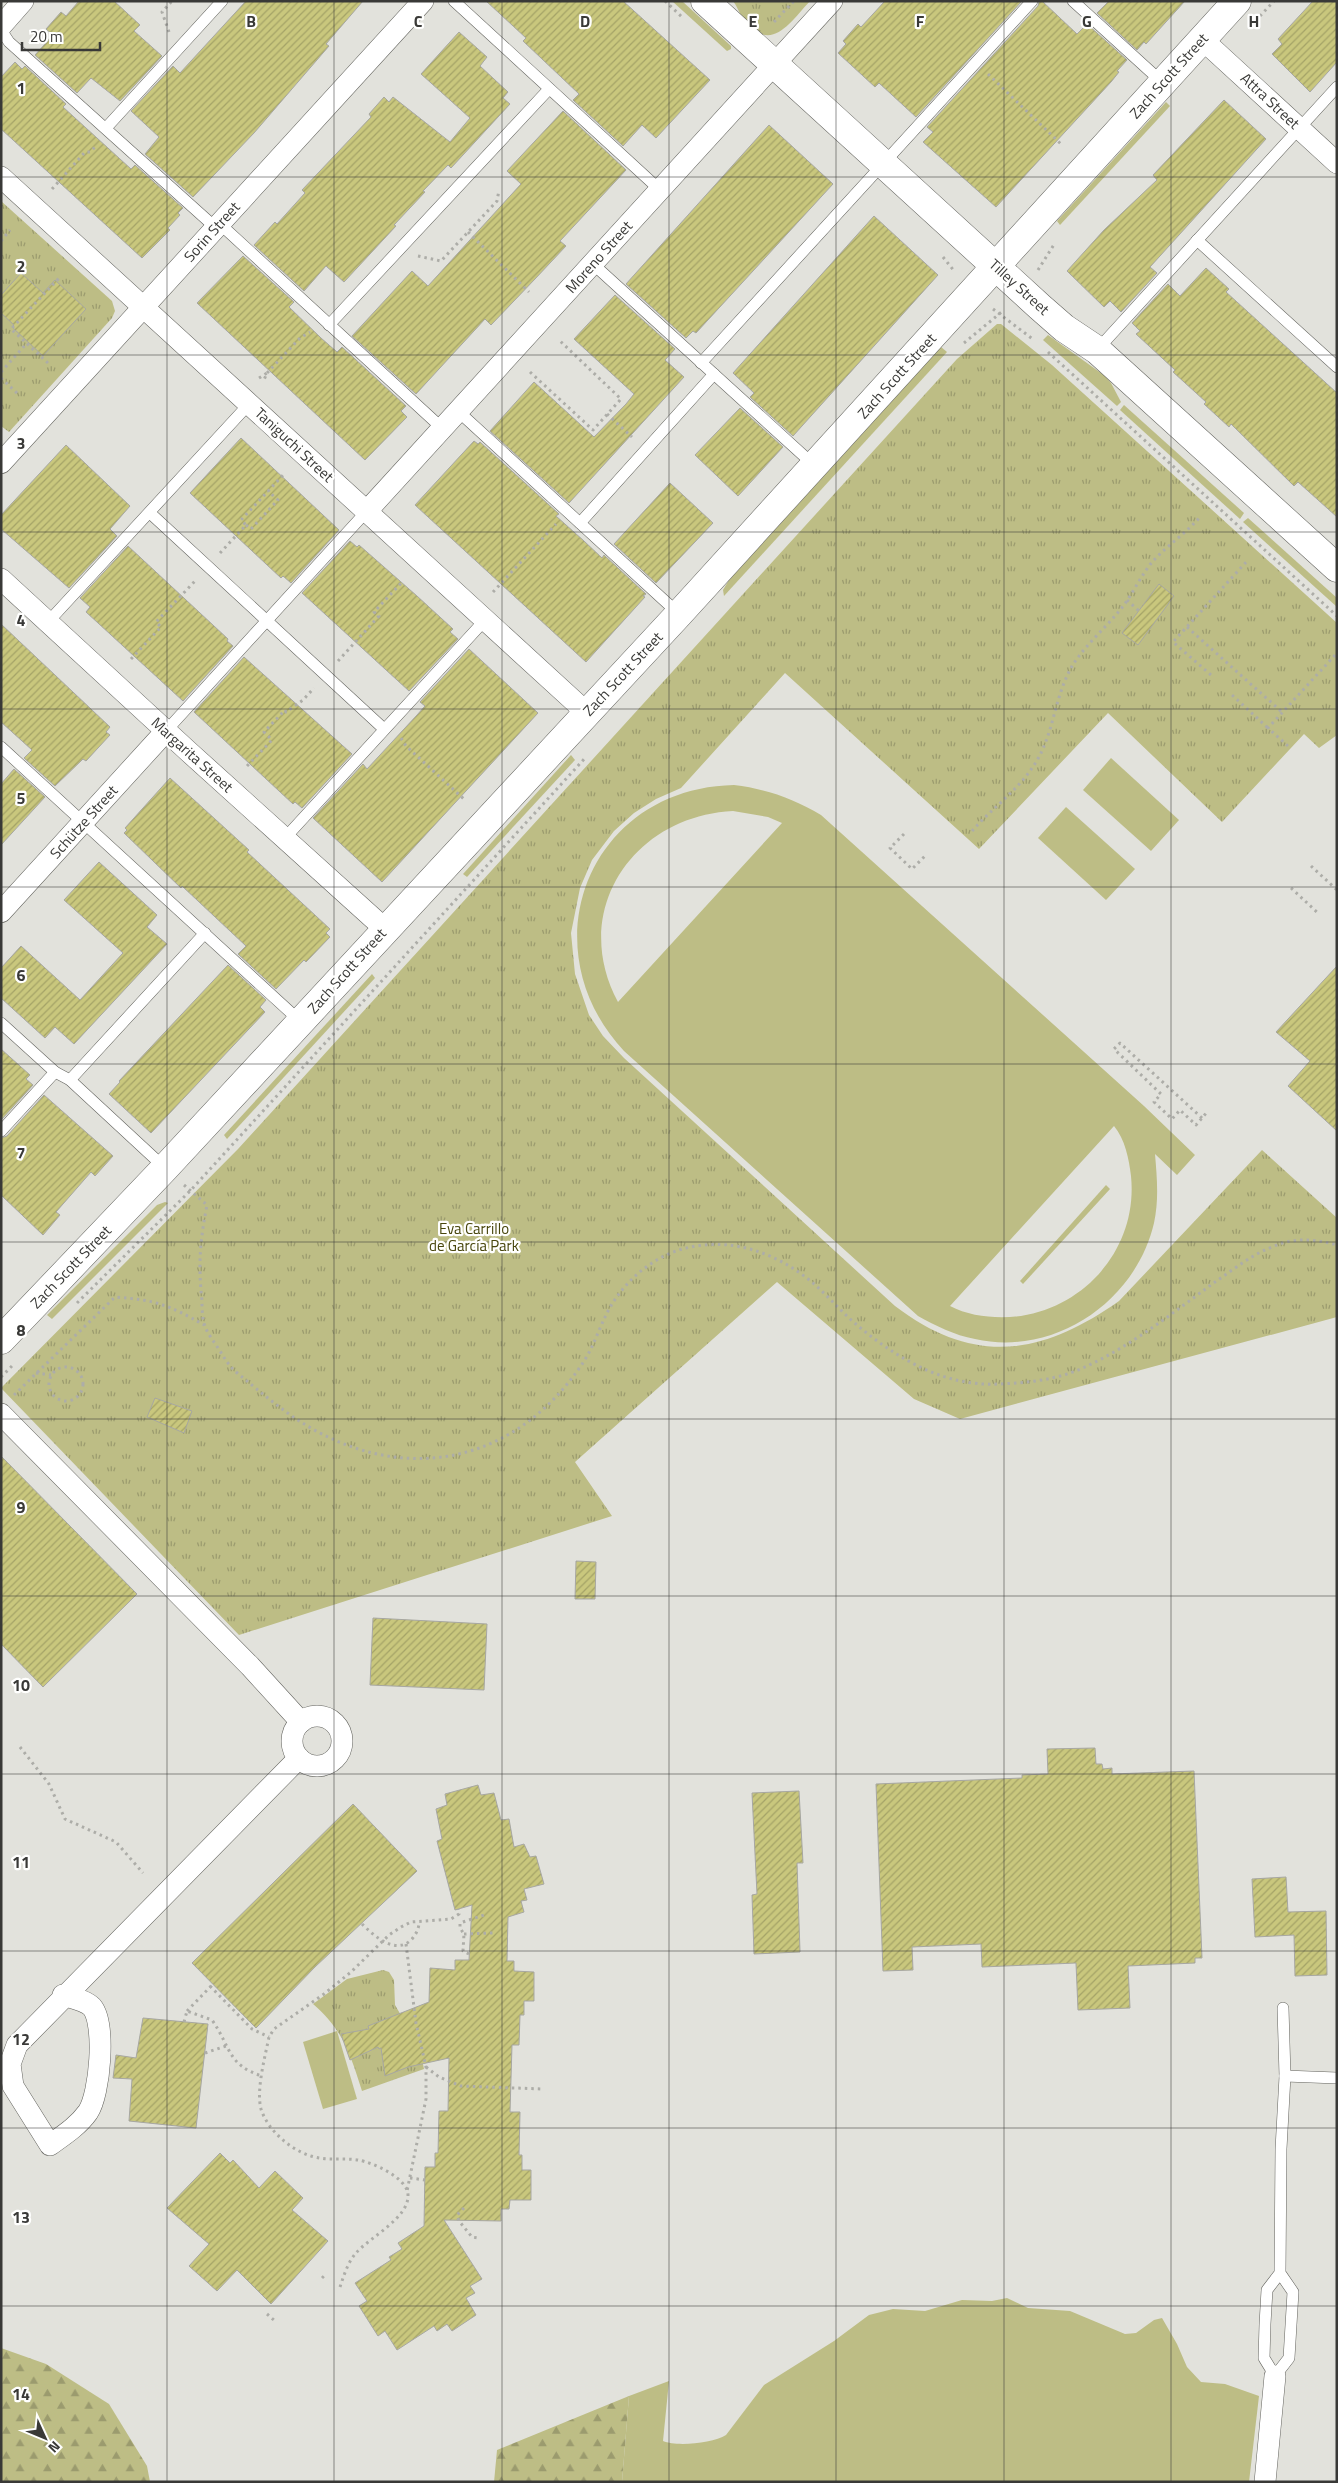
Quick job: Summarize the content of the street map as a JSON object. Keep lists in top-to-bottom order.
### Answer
{
  "streets": {
    "street": [
      "Zach Scott Street",
      "Attra Street",
      "Sorin Street",
      "Moreno Street",
      "Tilley Street",
      "Taniguchi Street",
      "Margarita Street",
      "Schütze Street"
    ]
  },
  "crossings": [
    ["Zach Scott Street", "Attra Street"],
    ["Zach Scott Street", "Tilley Street"],
    ["Zach Scott Street", "Taniguchi Street"],
    ["Zach Scott Street", "Margarita Street"],
    ["Sorin Street", "Taniguchi Street"],
    ["Moreno Street", "Tilley Street"],
    ["Moreno Street", "Taniguchi Street"],
    ["Margarita Street", "Schütze Street"]
  ],
  "parks": ["Eva Carrillo de García Park"],
  "scale_bar": "20 m",
  "north": "bottom right",
  "grid": {
    "columns": [
      "B",
      "C",
      "D",
      "E",
      "F",
      "G",
      "H"
    ],
    "rows": [
      "1",
      "2",
      "3",
      "4",
      "5",
      "6",
      "7",
      "8",
      "9",
      "10",
      "11",
      "12",
      "13",
      "14"
    ]
  }
}
